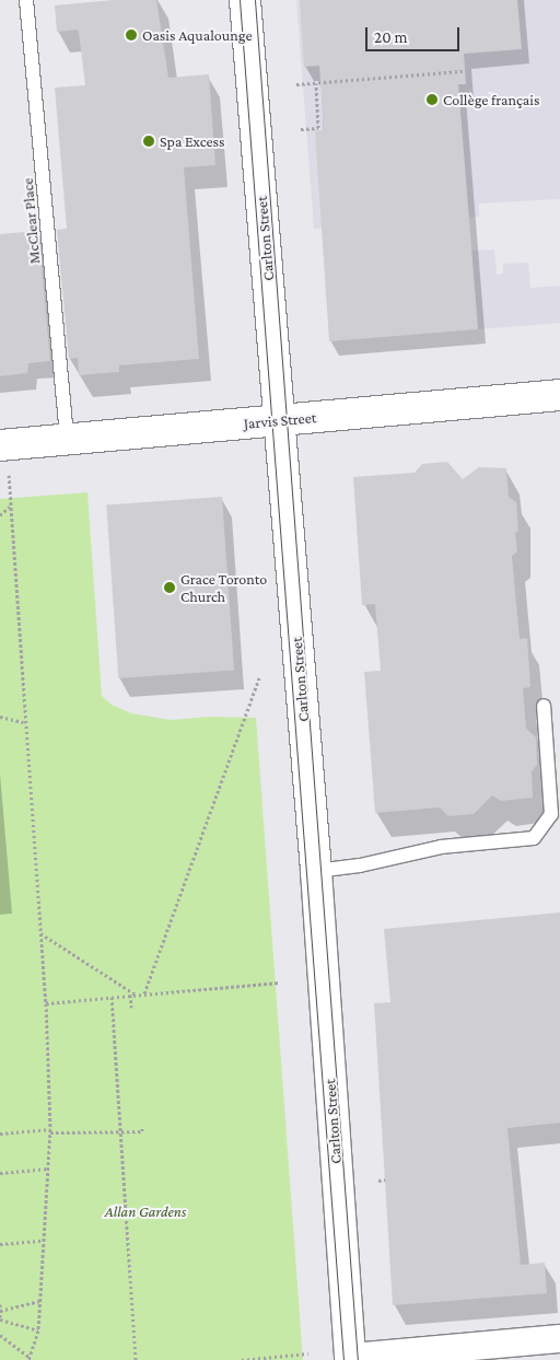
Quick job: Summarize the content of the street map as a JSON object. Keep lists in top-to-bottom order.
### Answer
{
  "streets": {
    "main road": ["Carlton Street", "Jarvis Street"],
    "lane": ["McClear Place"]
  },
  "crossings": [
    ["McClear Place", "Jarvis Street"],
    ["Carlton Street", "Jarvis Street"]
  ],
  "parks": ["Allan Gardens"],
  "places": [
    "Oasis Aqualounge",
    "Collège français",
    "Spa Excess",
    "Grace Toronto Church"
  ],
  "scale_bar": "20 m"
}
